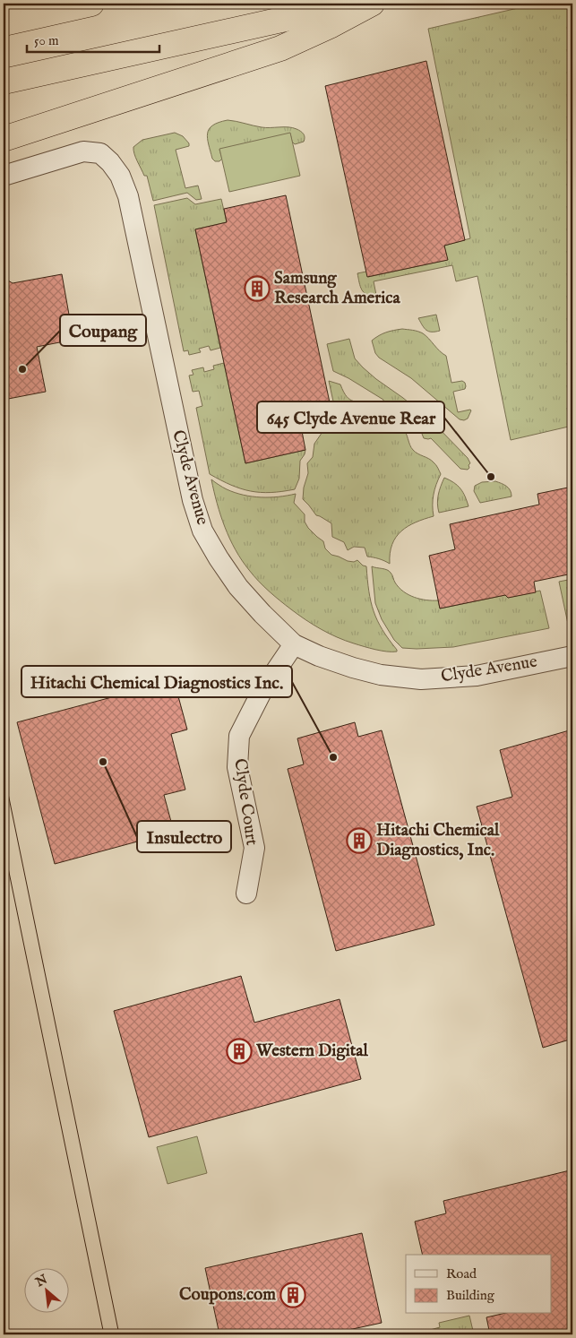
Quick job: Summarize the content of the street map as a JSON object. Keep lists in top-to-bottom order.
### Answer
{
  "streets": {
    "street": ["Clyde Avenue", "Clyde Court"]
  },
  "crossings": [
    ["Clyde Avenue", "Clyde Court"]
  ],
  "places": {
    "building": [
      "Samsung Research America",
      "Hitachi Chemical Diagnostics, Inc.",
      "Western Digital",
      "Coupons.com"
    ],
    "other": [
      "Coupang",
      "645 Clyde Avenue Rear",
      "Hitachi Chemical Diagnostics Inc.",
      "Insulectro"
    ]
  },
  "legend": ["Road", "Building"],
  "scale_bar": "50 m",
  "north": "top left"
}
